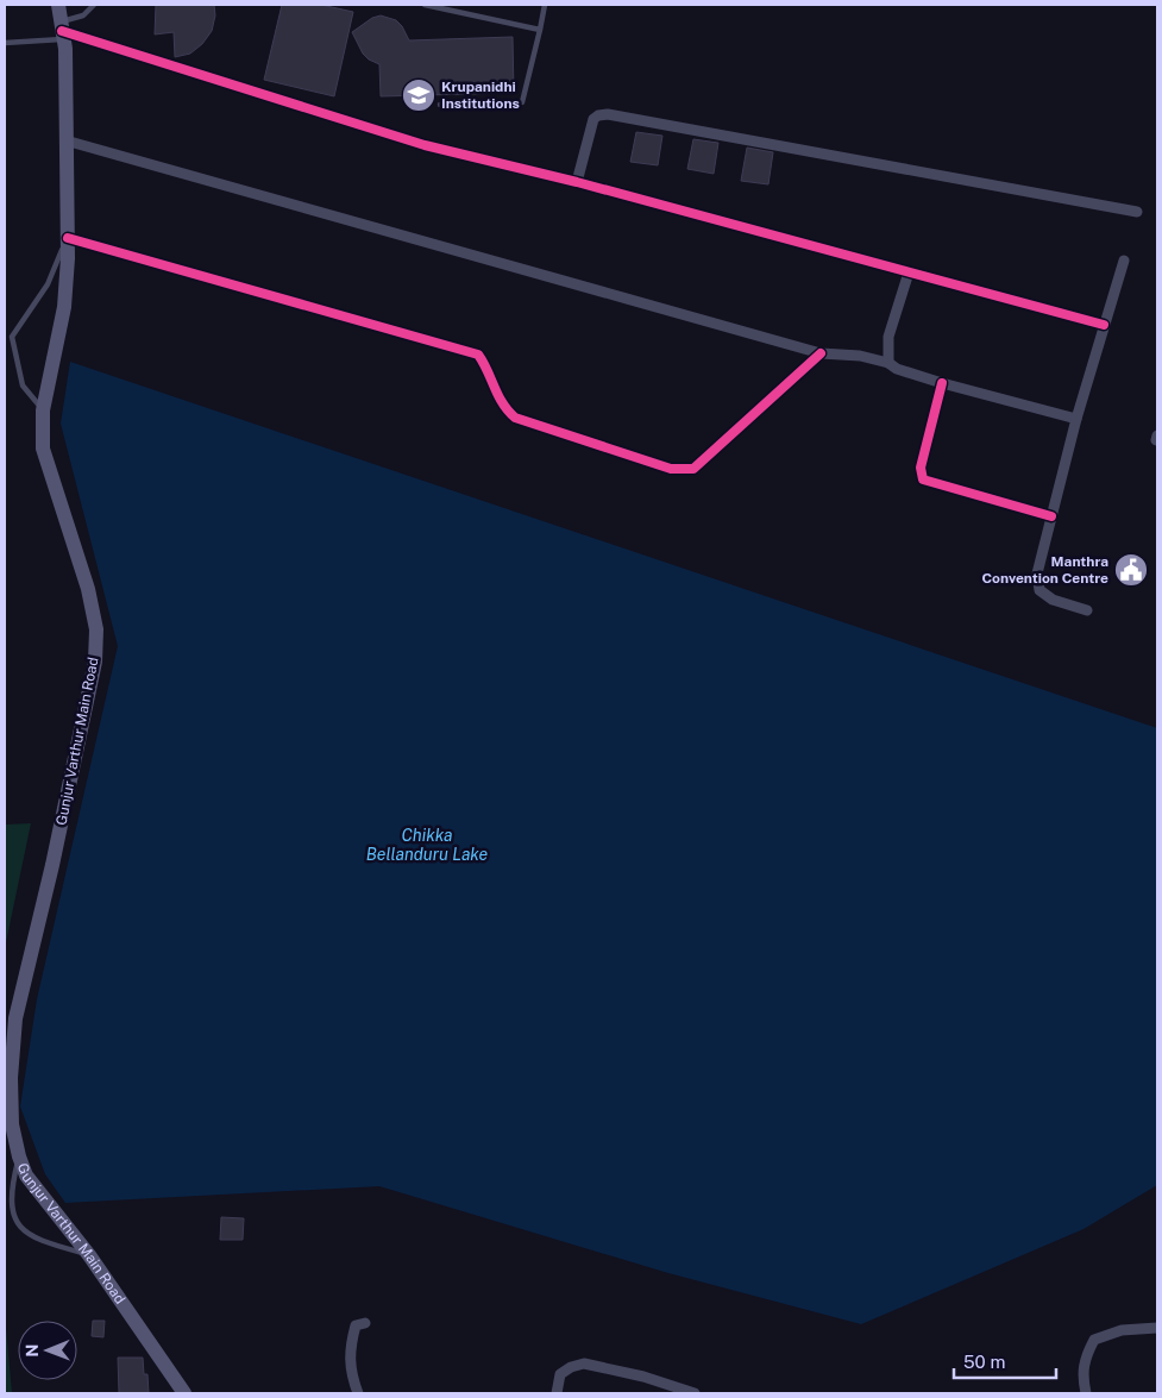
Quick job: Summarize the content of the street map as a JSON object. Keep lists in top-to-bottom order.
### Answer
{
  "streets": {
    "main road": ["Gunjur Varthur Main Road"]
  },
  "water": ["Chikka Bellanduru Lake"],
  "places": {
    "school or university": ["Krupanidhi Institutions"],
    "public building": ["Manthra Convention Centre"]
  },
  "scale_bar": "50 m",
  "north": "left"
}
